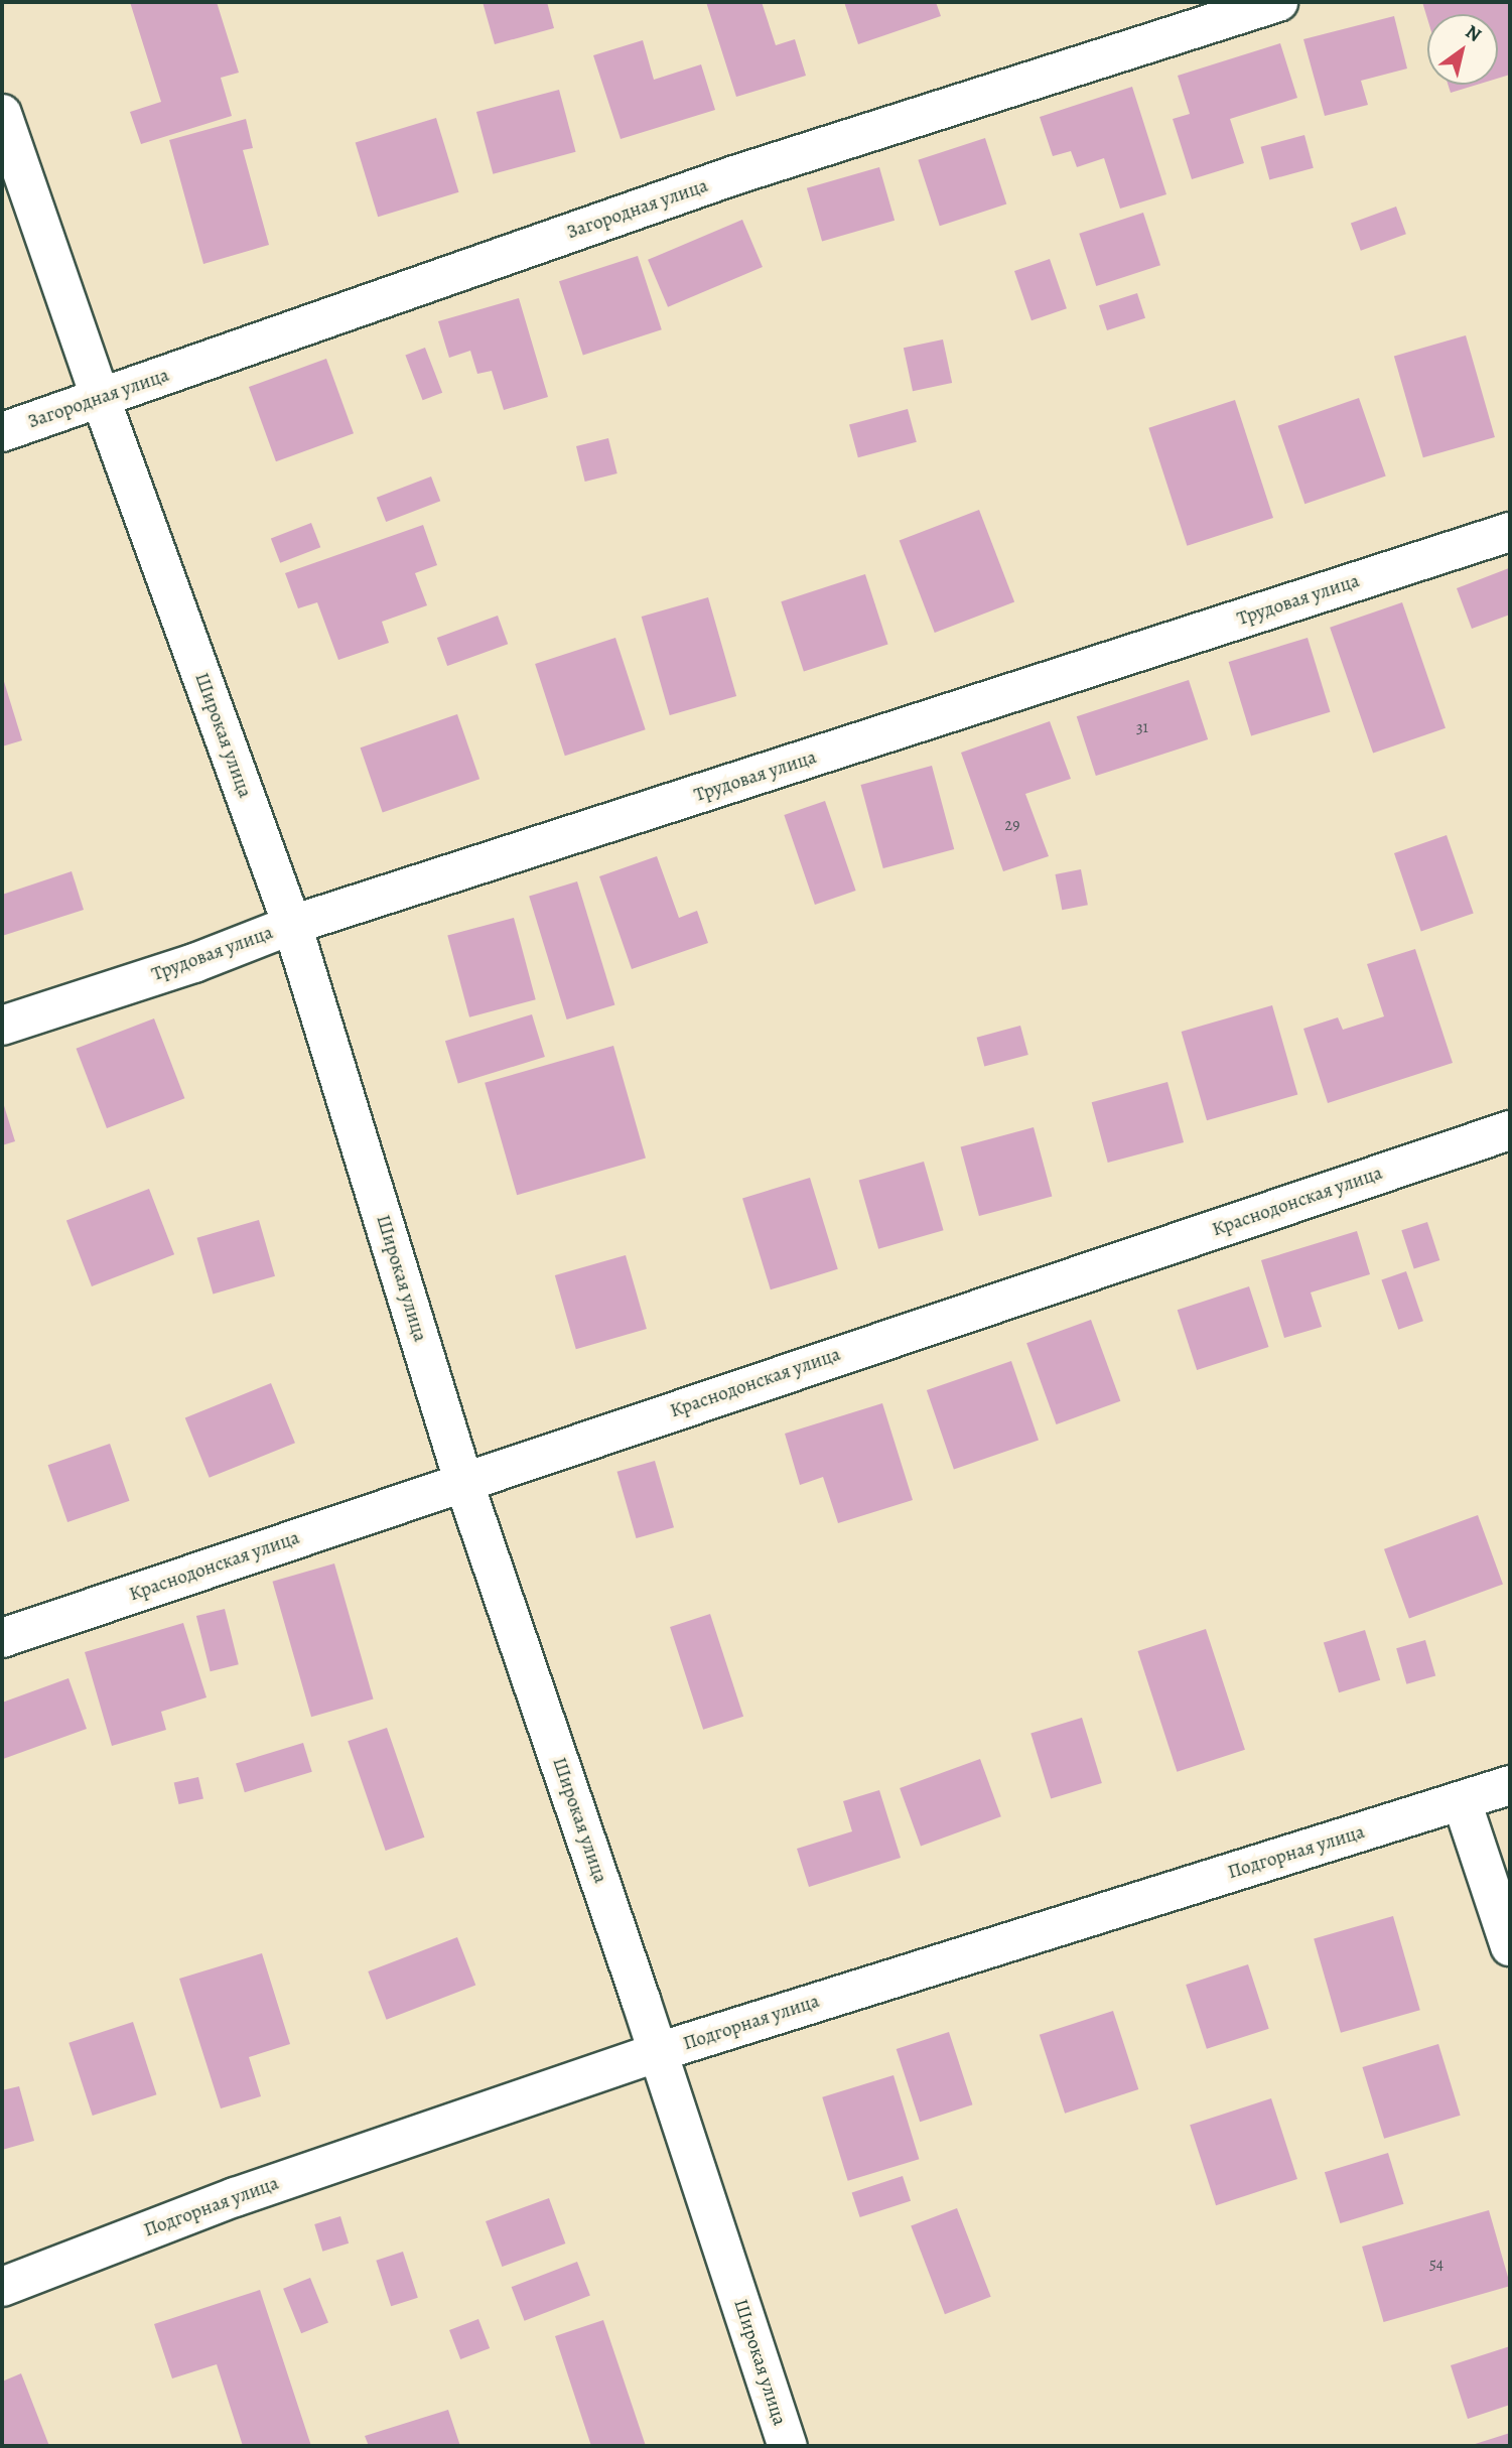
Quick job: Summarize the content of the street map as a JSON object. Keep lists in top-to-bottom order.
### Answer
{
  "streets": {
    "street": [
      "Загородная улица",
      "Трудовая улица",
      "Широкая улица",
      "Краснодонская улица",
      "Подгорная улица"
    ]
  },
  "crossings": [
    ["Загородная улица", "Широкая улица"],
    ["Трудовая улица", "Широкая улица"],
    ["Широкая улица", "Краснодонская улица"],
    ["Широкая улица", "Подгорная улица"]
  ],
  "house_numbers": ["31", "29", "54"],
  "north": "top right"
}
